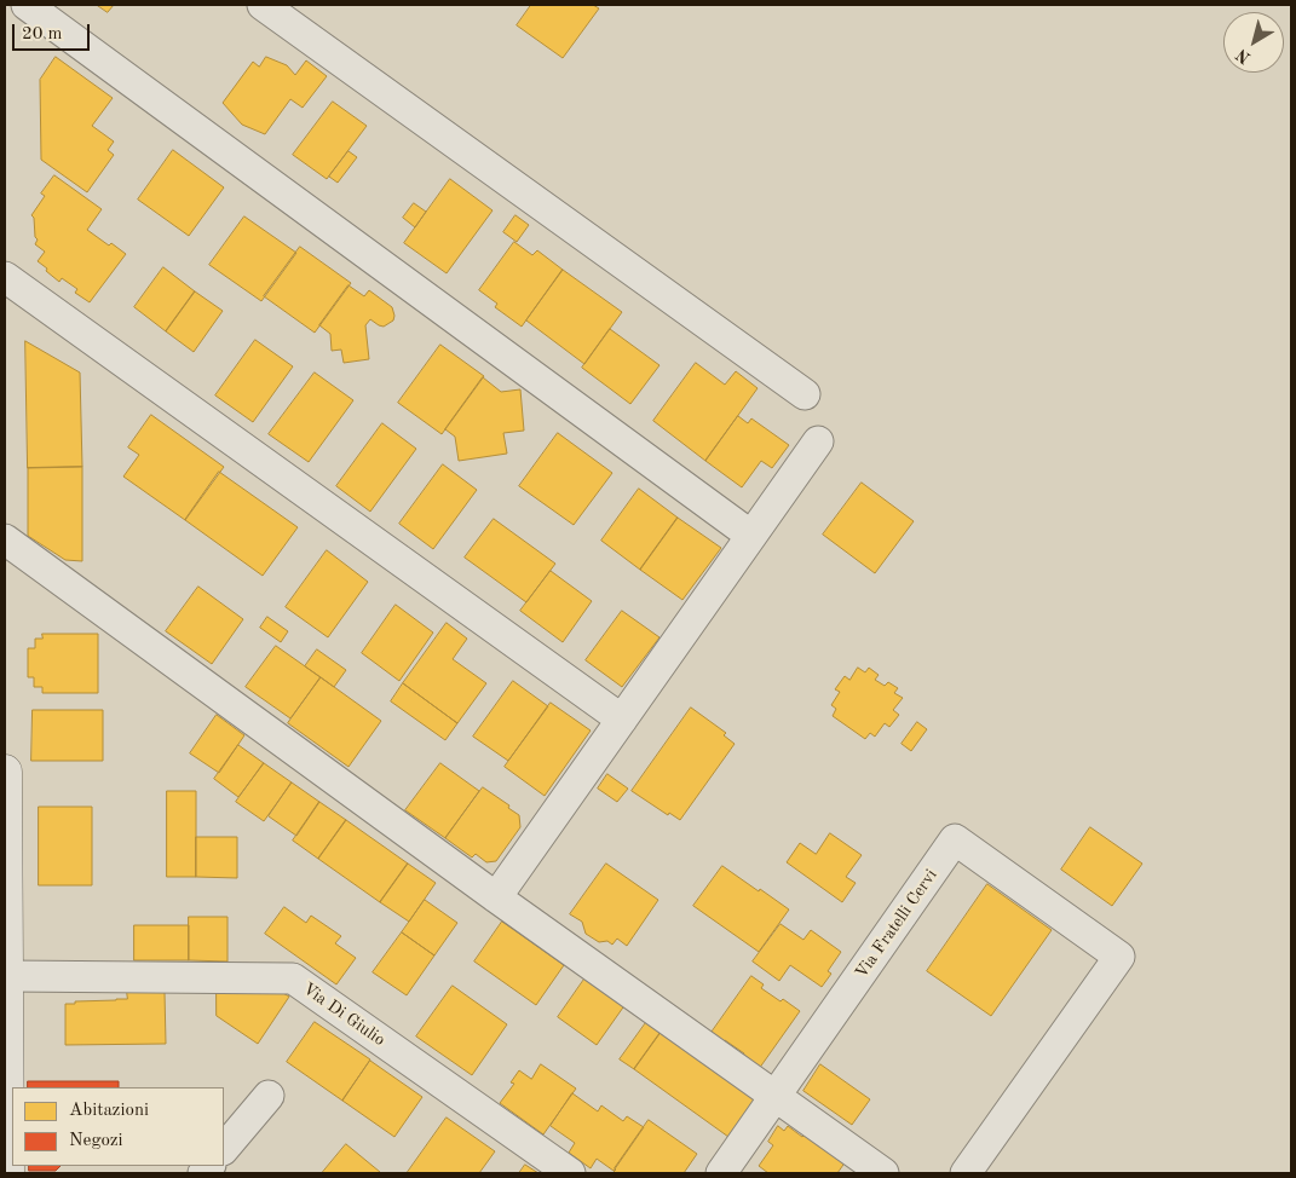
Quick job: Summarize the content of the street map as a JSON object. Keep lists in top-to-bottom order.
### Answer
{
  "streets": {
    "street": ["Via Fratelli Cervi", "Via Di Giulio"]
  },
  "legend": ["Abitazioni", "Negozi"],
  "scale_bar": "20 m",
  "north": "bottom left"
}
